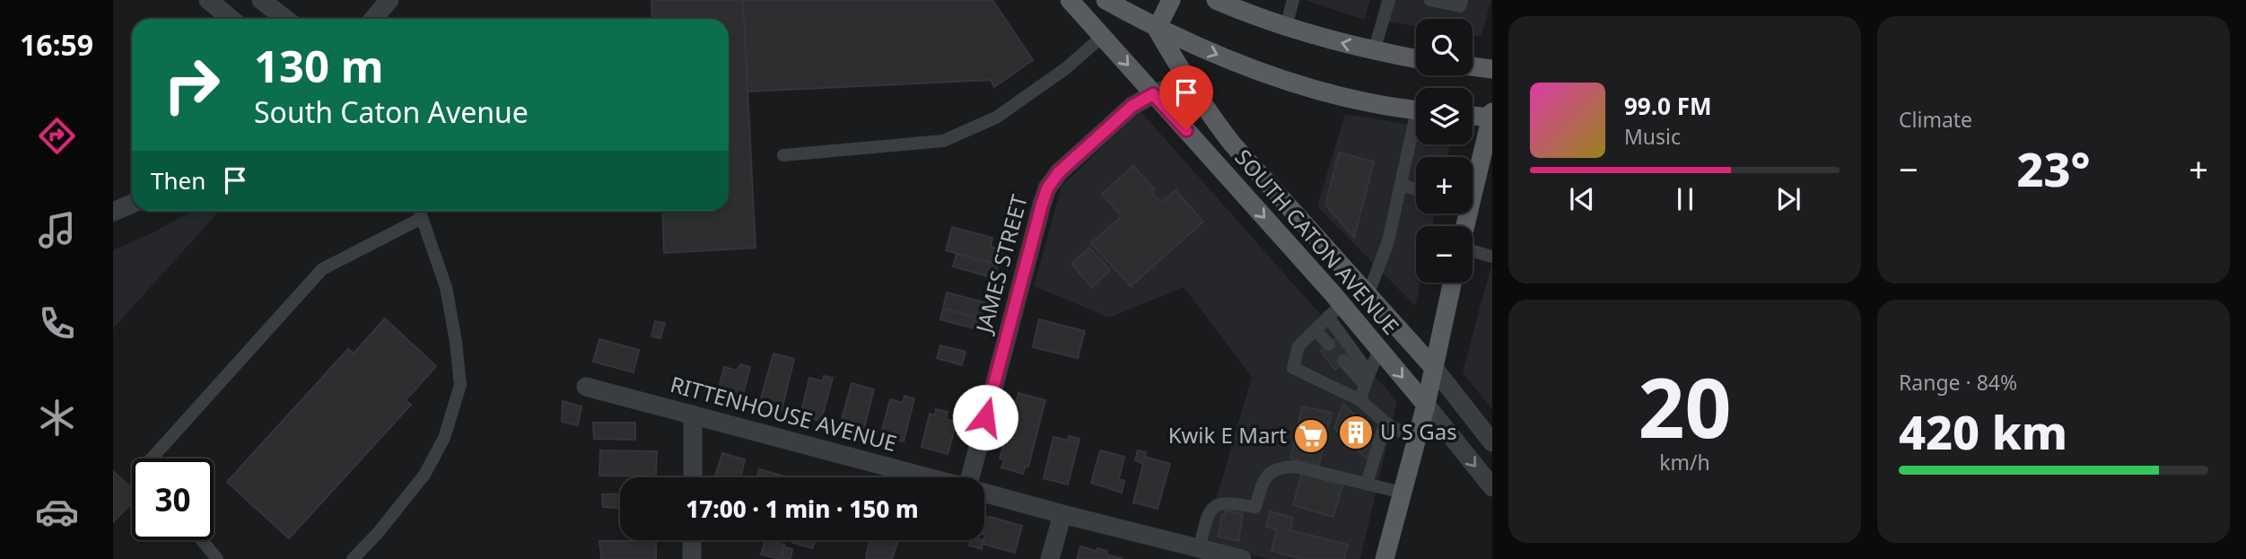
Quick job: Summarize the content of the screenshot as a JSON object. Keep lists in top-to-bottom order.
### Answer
{
  "streets": {
    "main road": ["SOUTH CATON AVENUE"],
    "street": ["JAMES STREET", "RITTENHOUSE AVENUE"]
  },
  "crossings": [
    ["SOUTH CATON AVENUE", "JAMES STREET"]
  ],
  "places": {
    "building": ["U S Gas"],
    "supermarket": ["Kwik E Mart"]
  },
  "page": {
    "tabs": "16:59",
    "tile": [
      "Climate",
      ["20", "km/h"],
      ["Range · 84%", "420 km"]
    ],
    "map_buttons": ["+", "−"],
    "turn": ["130 m", "South Caton Avenue"],
    "song": ["99.0 FM", "Music"],
    "heat": ["−", "23°", "+"],
    "then": "Then",
    "limit": "30",
    "trip": "17:00 · 1 min · 150 m"
  }
}
